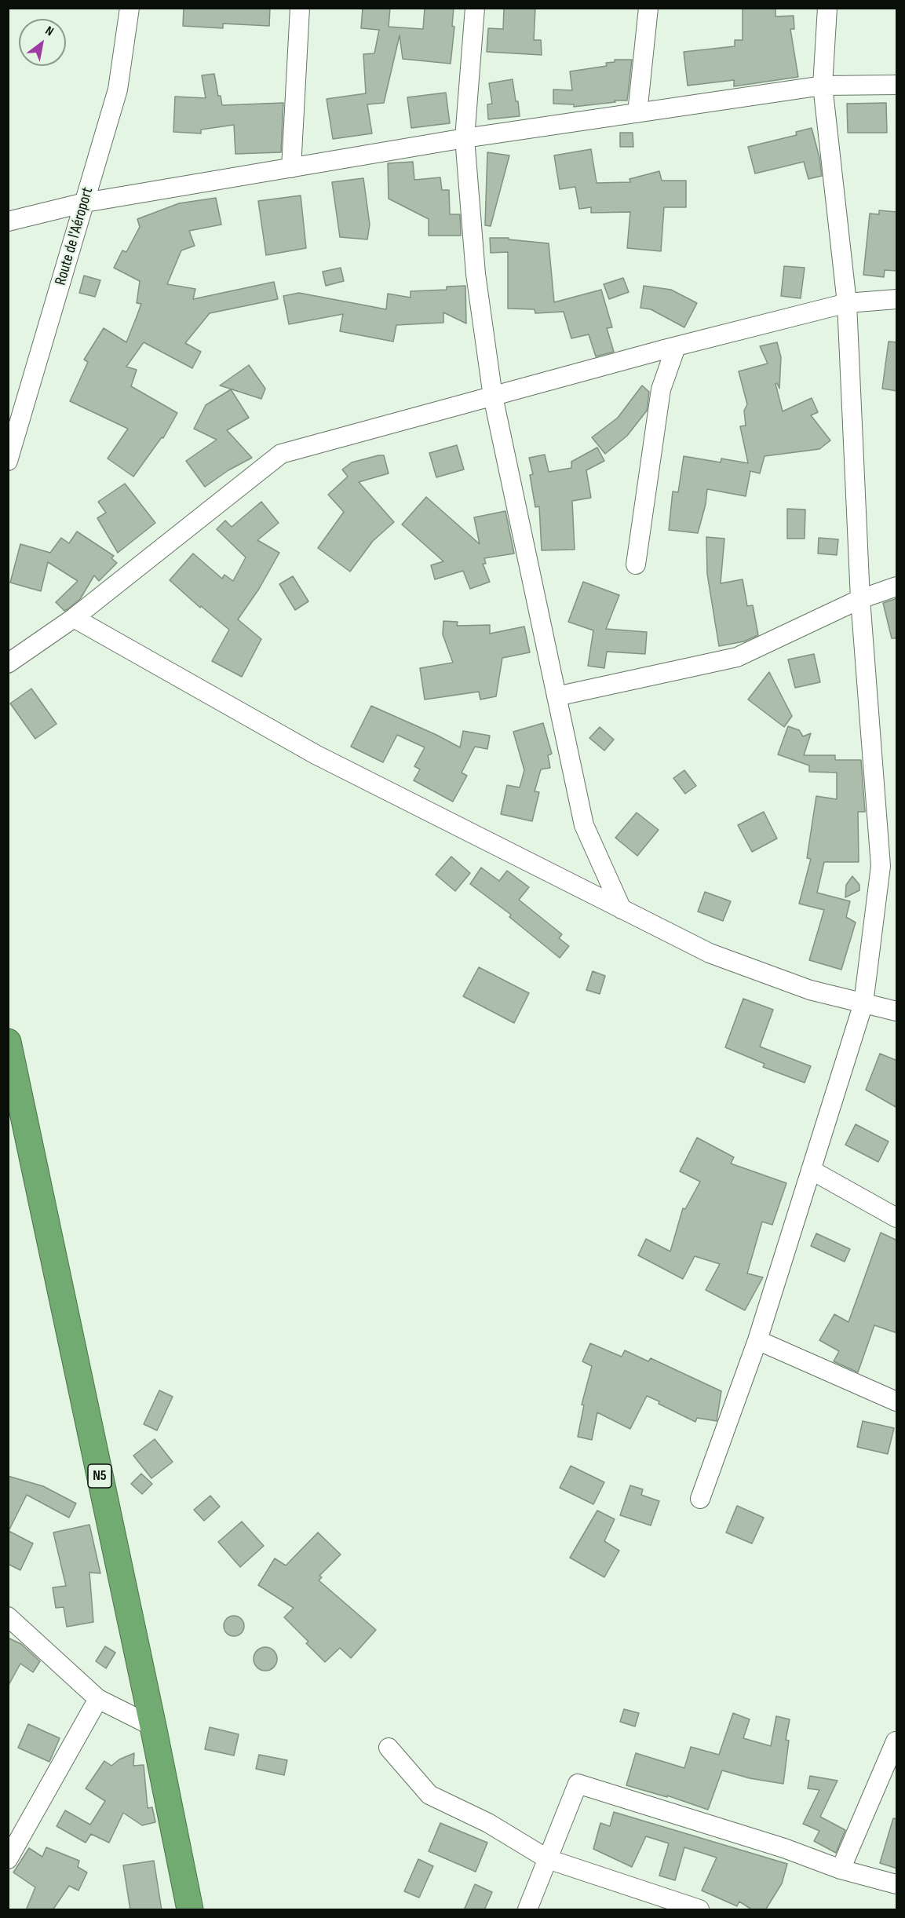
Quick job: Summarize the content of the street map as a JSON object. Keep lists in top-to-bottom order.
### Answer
{
  "streets": {
    "highway": ["N5"],
    "street": ["Route de l'Aéroport"]
  },
  "north": "top right"
}
